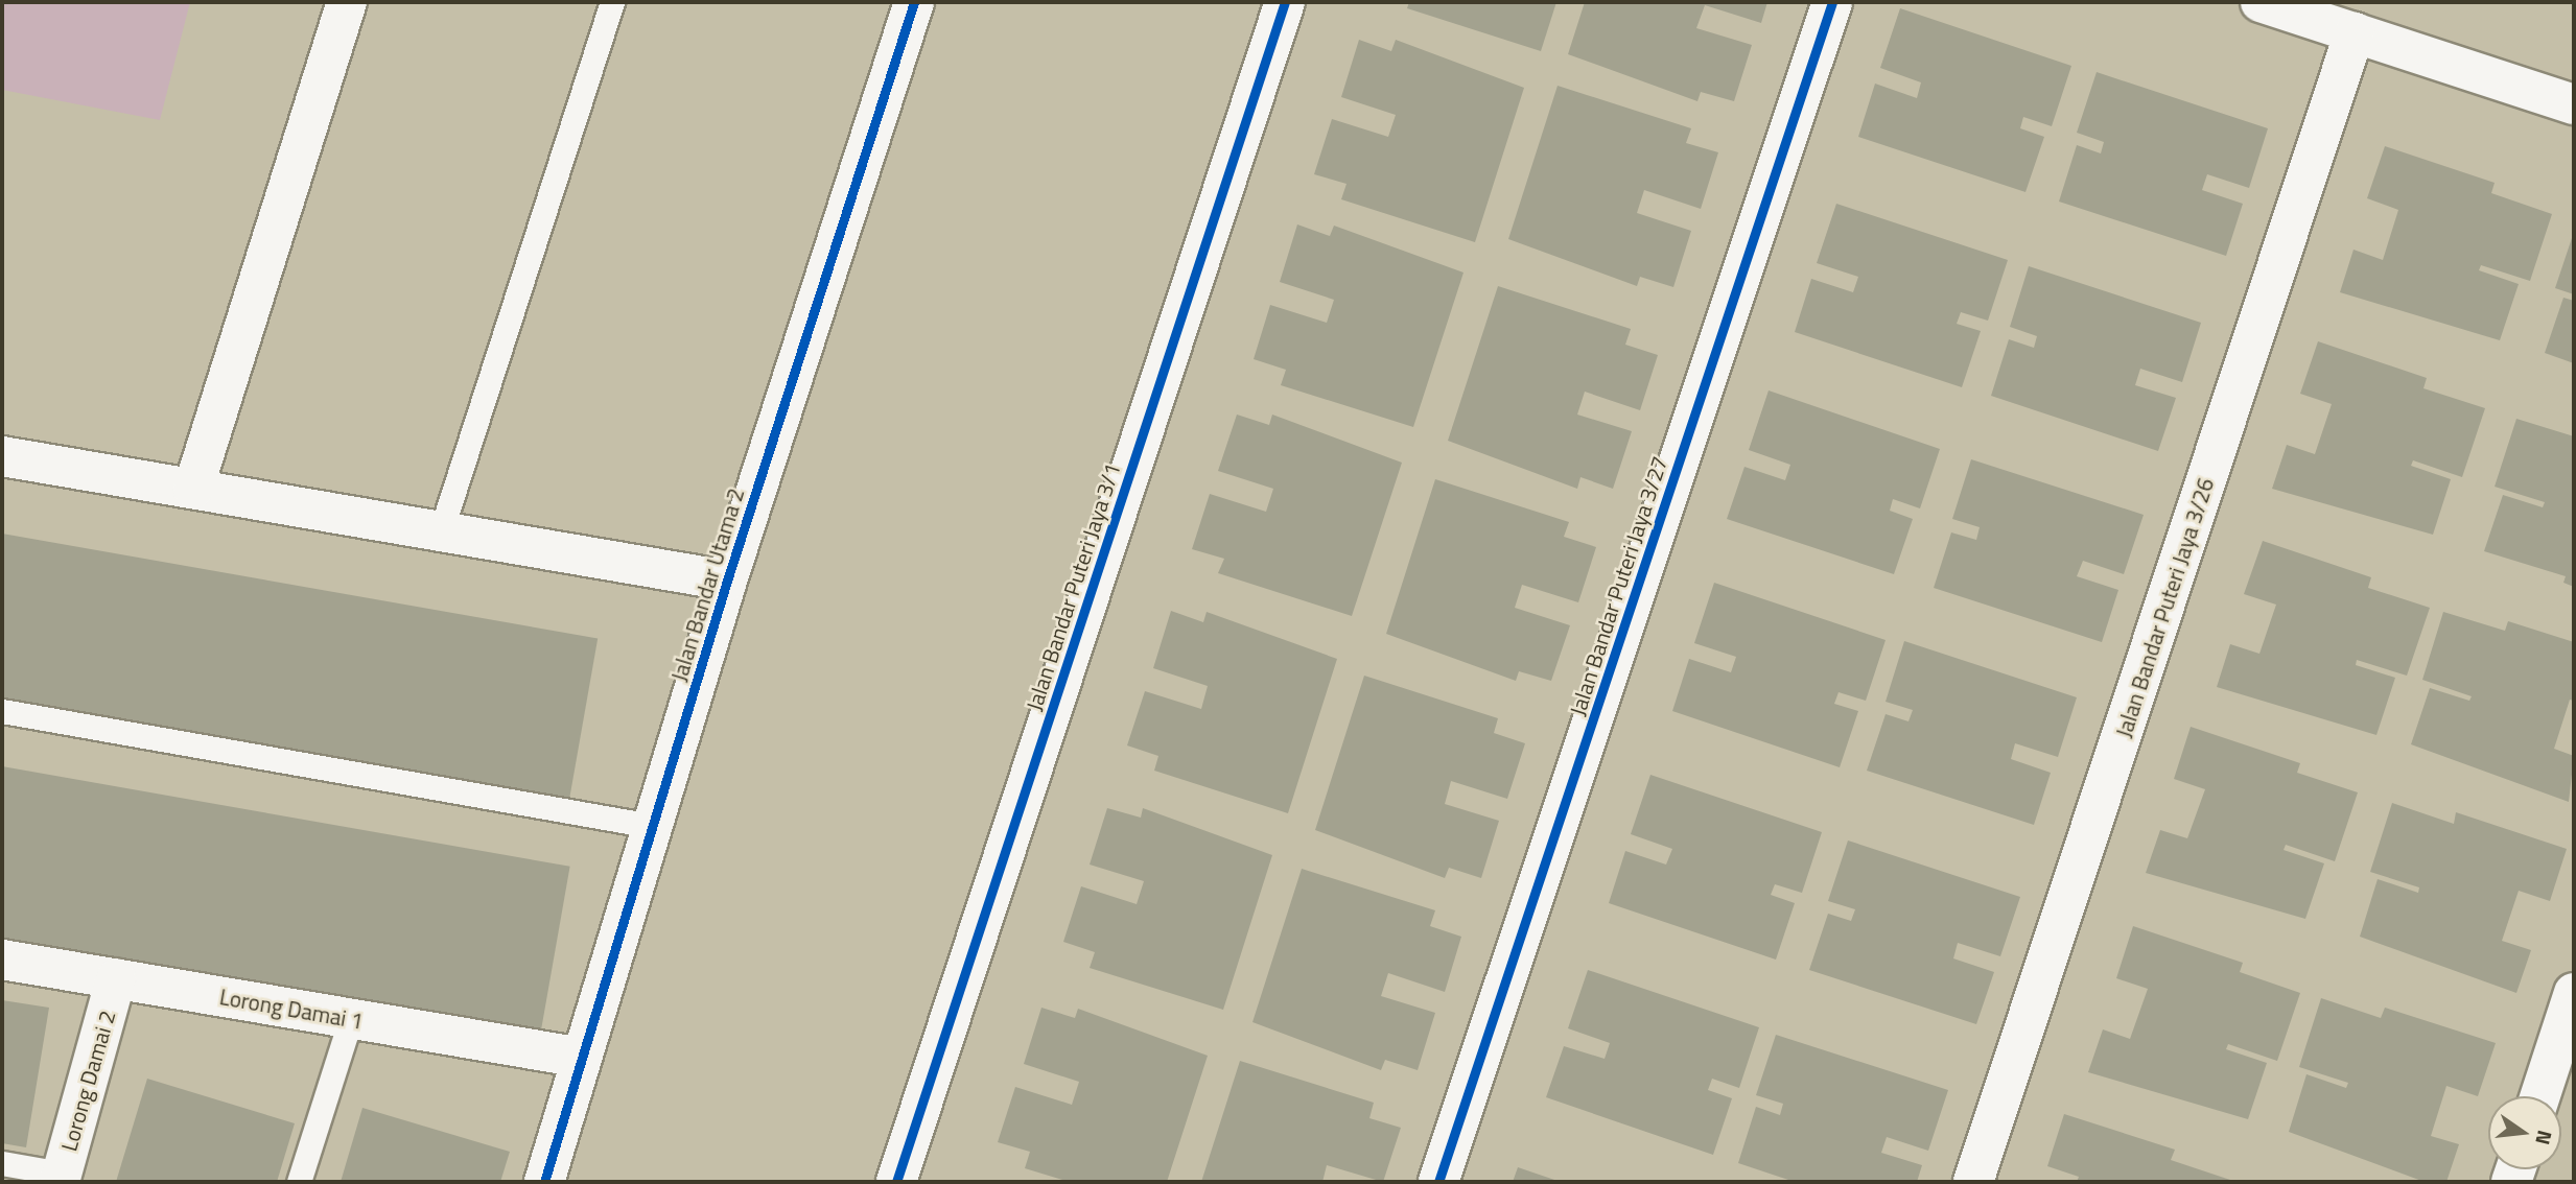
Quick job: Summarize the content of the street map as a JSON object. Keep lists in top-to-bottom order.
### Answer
{
  "streets": {
    "street": [
      "Jalan Bandar Utama 2",
      "Jalan Bandar Puteri Jaya 3/27",
      "Jalan Bandar Puteri Jaya 3/1",
      "Jalan Bandar Puteri Jaya 3/26",
      "Lorong Damai 1",
      "Lorong Damai 2"
    ]
  },
  "crossings": [
    ["Jalan Bandar Utama 2", "Lorong Damai 1"],
    ["Lorong Damai 1", "Lorong Damai 2"]
  ],
  "north": "right"
}
